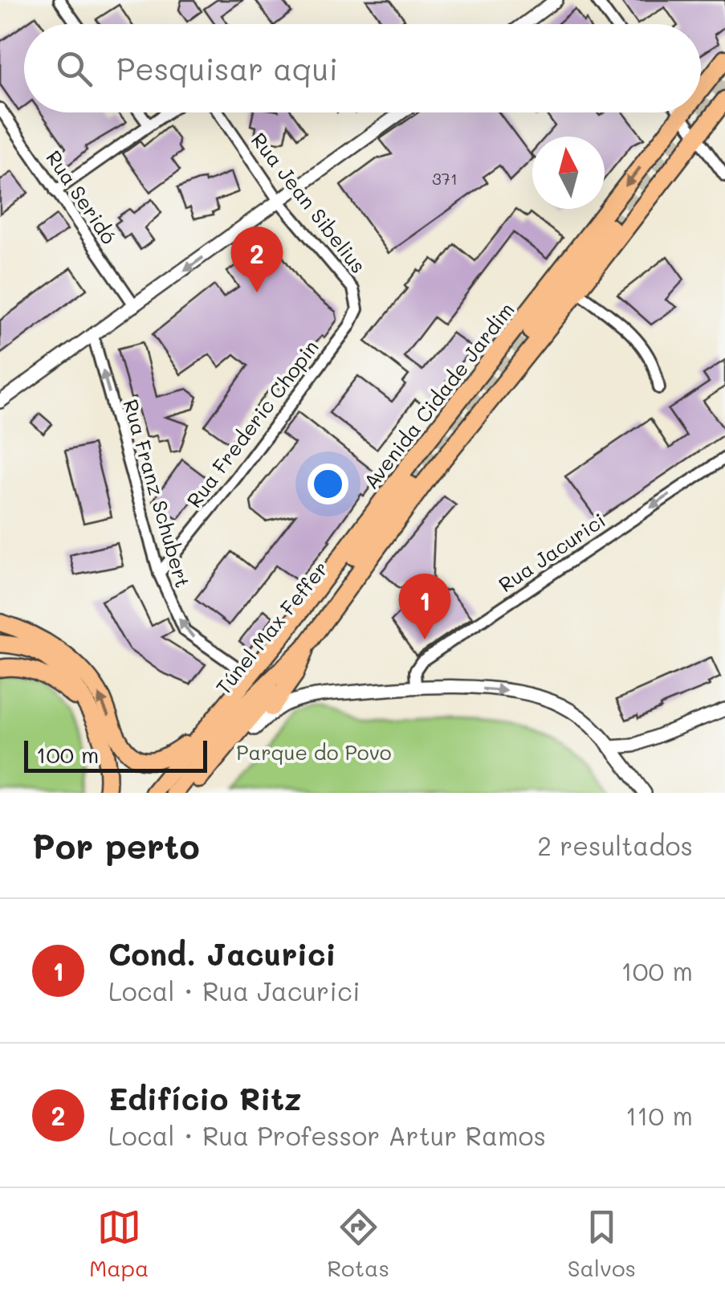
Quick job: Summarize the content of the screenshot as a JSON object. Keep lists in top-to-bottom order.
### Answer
{
  "streets": {
    "highway": ["Avenida Cidade Jardim", "Túnel Max Feffer"],
    "street": [
      "Rua Seridó",
      "Rua Jean Sibelius",
      "Rua Frederic Chopin",
      "Rua Franz Schubert",
      "Rua Jacurici"
    ]
  },
  "crossings": [
    ["Rua Jean Sibelius", "Rua Frederic Chopin"],
    ["Avenida Cidade Jardim", "Rua Franz Schubert"],
    ["Rua Frederic Chopin", "Rua Franz Schubert"]
  ],
  "one_way": ["Rua Franz Schubert", "Rua Jacurici"],
  "parks": ["Parque do Povo"],
  "house_numbers": ["371"],
  "scale_bar": "100 m",
  "north": "top",
  "page": {
    "search": "Pesquisar aqui",
    "pins": ["2", "1"],
    "scale": "100 m",
    "heading": ["Por perto", "2 resultados"],
    "list": [
      {
        "mark": "1",
        "name": "Cond. Jacurici",
        "note": "Local · Rua Jacurici",
        "value": "100 m"
      },
      {
        "mark": "2",
        "name": "Edifício Ritz",
        "note": "Local · Rua Professor Artur Ramos",
        "value": "110 m"
      }
    ],
    "nav": ["Mapa", "Rotas", "Salvos"]
  }
}
